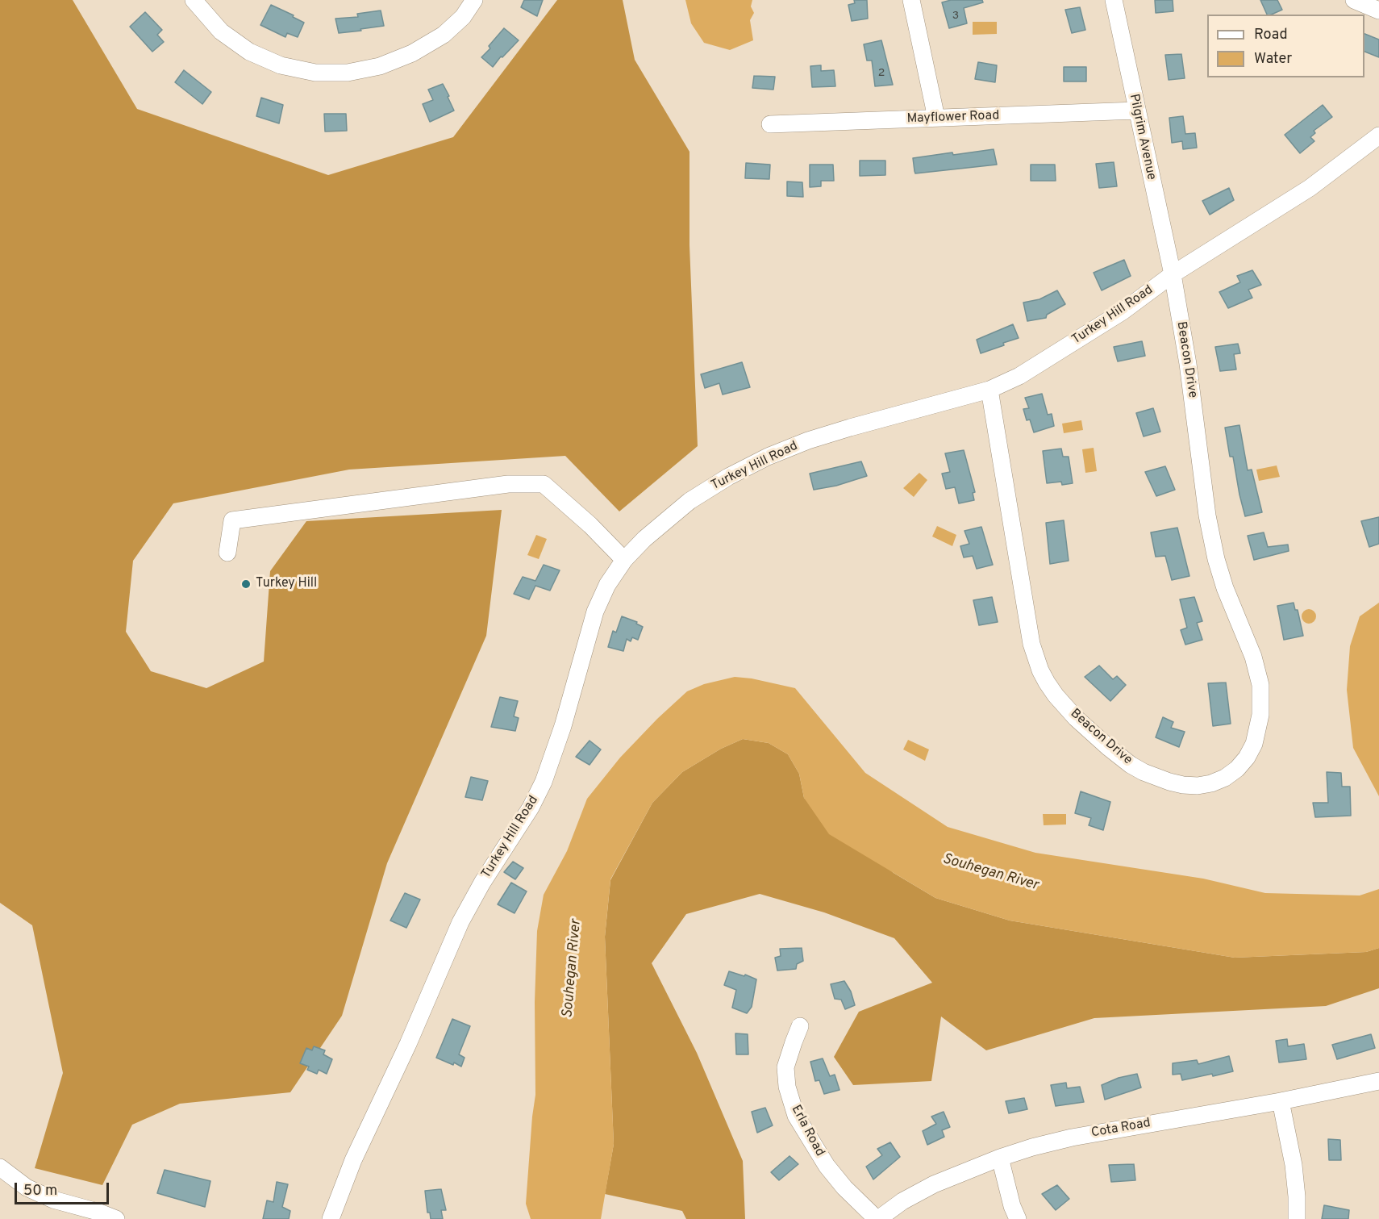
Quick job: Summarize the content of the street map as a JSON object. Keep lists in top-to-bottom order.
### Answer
{
  "streets": {
    "street": [
      "Mayflower Road",
      "Pilgrim Avenue",
      "Turkey Hill Road",
      "Beacon Drive",
      "Cota Road",
      "Erla Road"
    ]
  },
  "crossings": [
    ["Mayflower Road", "Pilgrim Avenue"],
    ["Pilgrim Avenue", "Turkey Hill Road"],
    ["Pilgrim Avenue", "Beacon Drive"],
    ["Turkey Hill Road", "Beacon Drive"],
    ["Cota Road", "Erla Road"]
  ],
  "water": ["Souhegan River"],
  "places": ["Turkey Hill"],
  "house_numbers": ["3", "2"],
  "legend": ["Road", "Water"],
  "scale_bar": "50 m"
}
